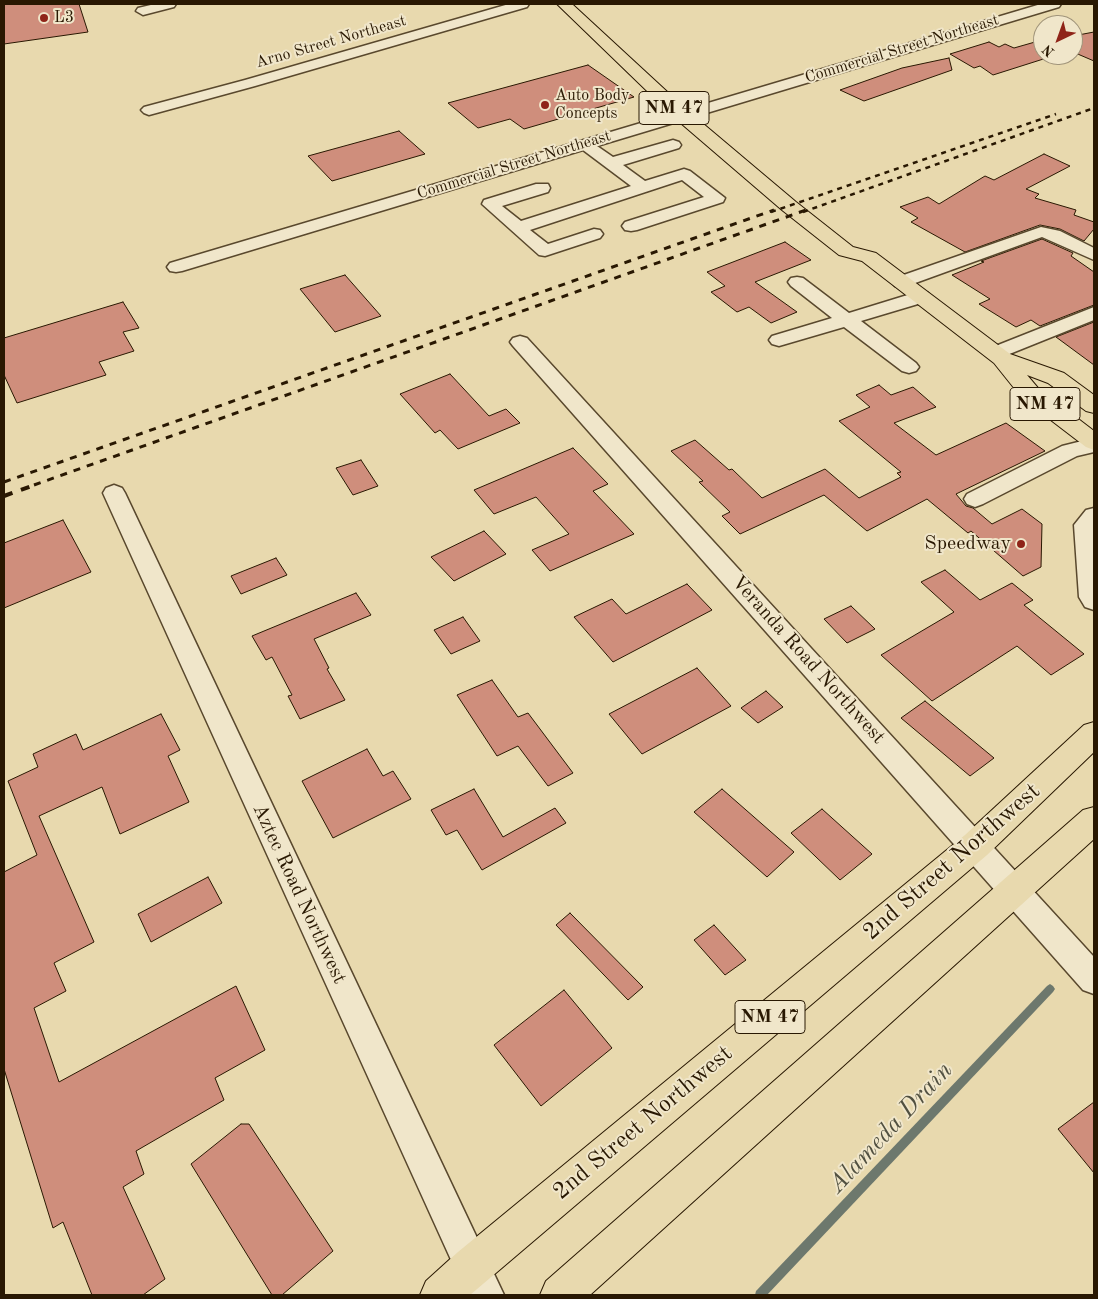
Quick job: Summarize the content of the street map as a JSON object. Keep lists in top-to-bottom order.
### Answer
{
  "streets": {
    "main road": ["NM 47", "2nd Street Northwest"],
    "street": [
      "Arno Street Northeast",
      "Commercial Street Northeast",
      "Veranda Road Northwest",
      "Aztec Road Northwest"
    ]
  },
  "crossings": [
    ["Commercial Street Northeast", "NM 47"],
    ["Veranda Road Northwest", "2nd Street Northwest"],
    ["2nd Street Northwest", "Aztec Road Northwest"]
  ],
  "water": ["Alameda Drain"],
  "places": ["L3", "Auto Body Concepts", "Speedway"],
  "north": "bottom left"
}
